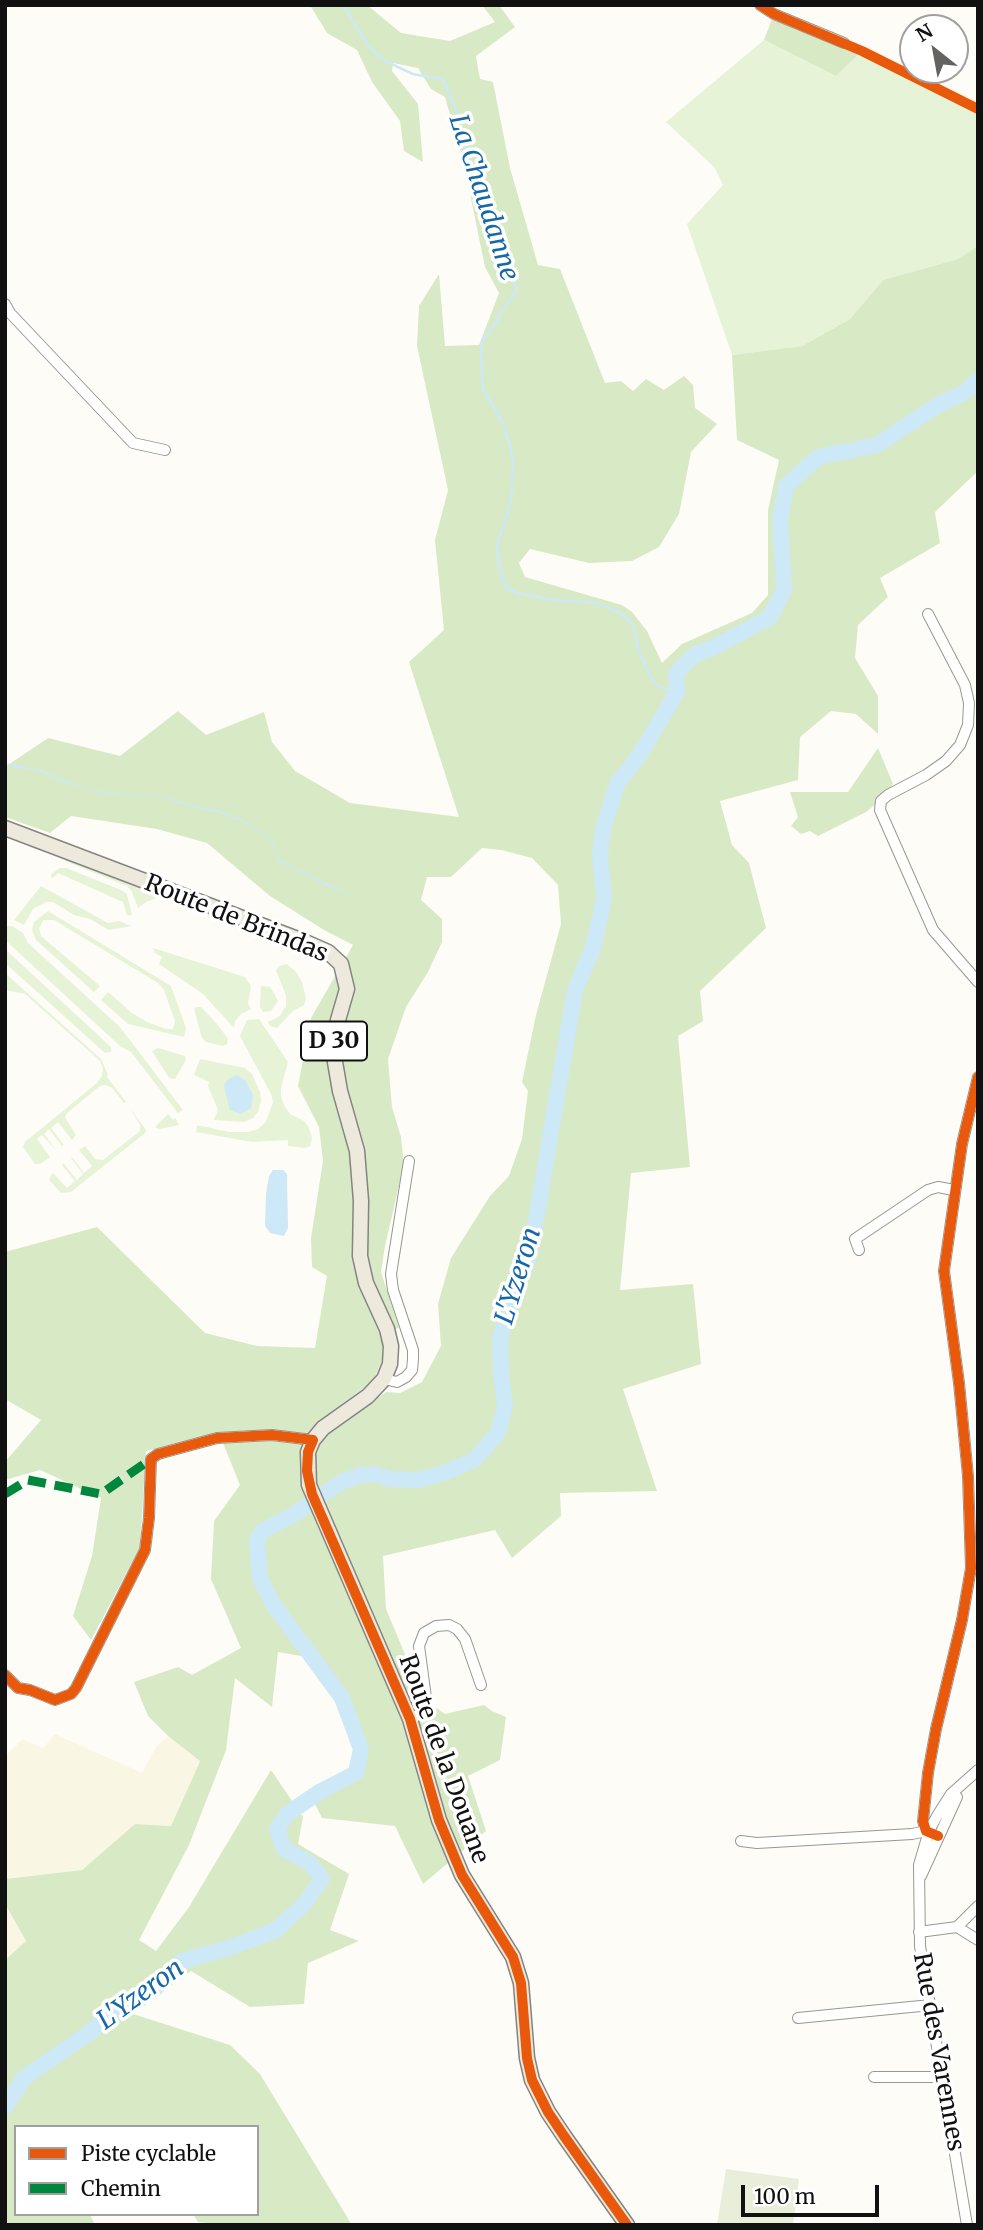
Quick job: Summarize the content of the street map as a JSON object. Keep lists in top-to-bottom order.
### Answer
{
  "streets": {
    "main road": ["Route de Brindas", "D 30", "Route de la Douane"],
    "street": ["Rue des Varennes"]
  },
  "water": ["La Chaudanne", "L'Yzeron"],
  "legend": ["Piste cyclable", "Chemin"],
  "scale_bar": "100 m",
  "north": "top left"
}
